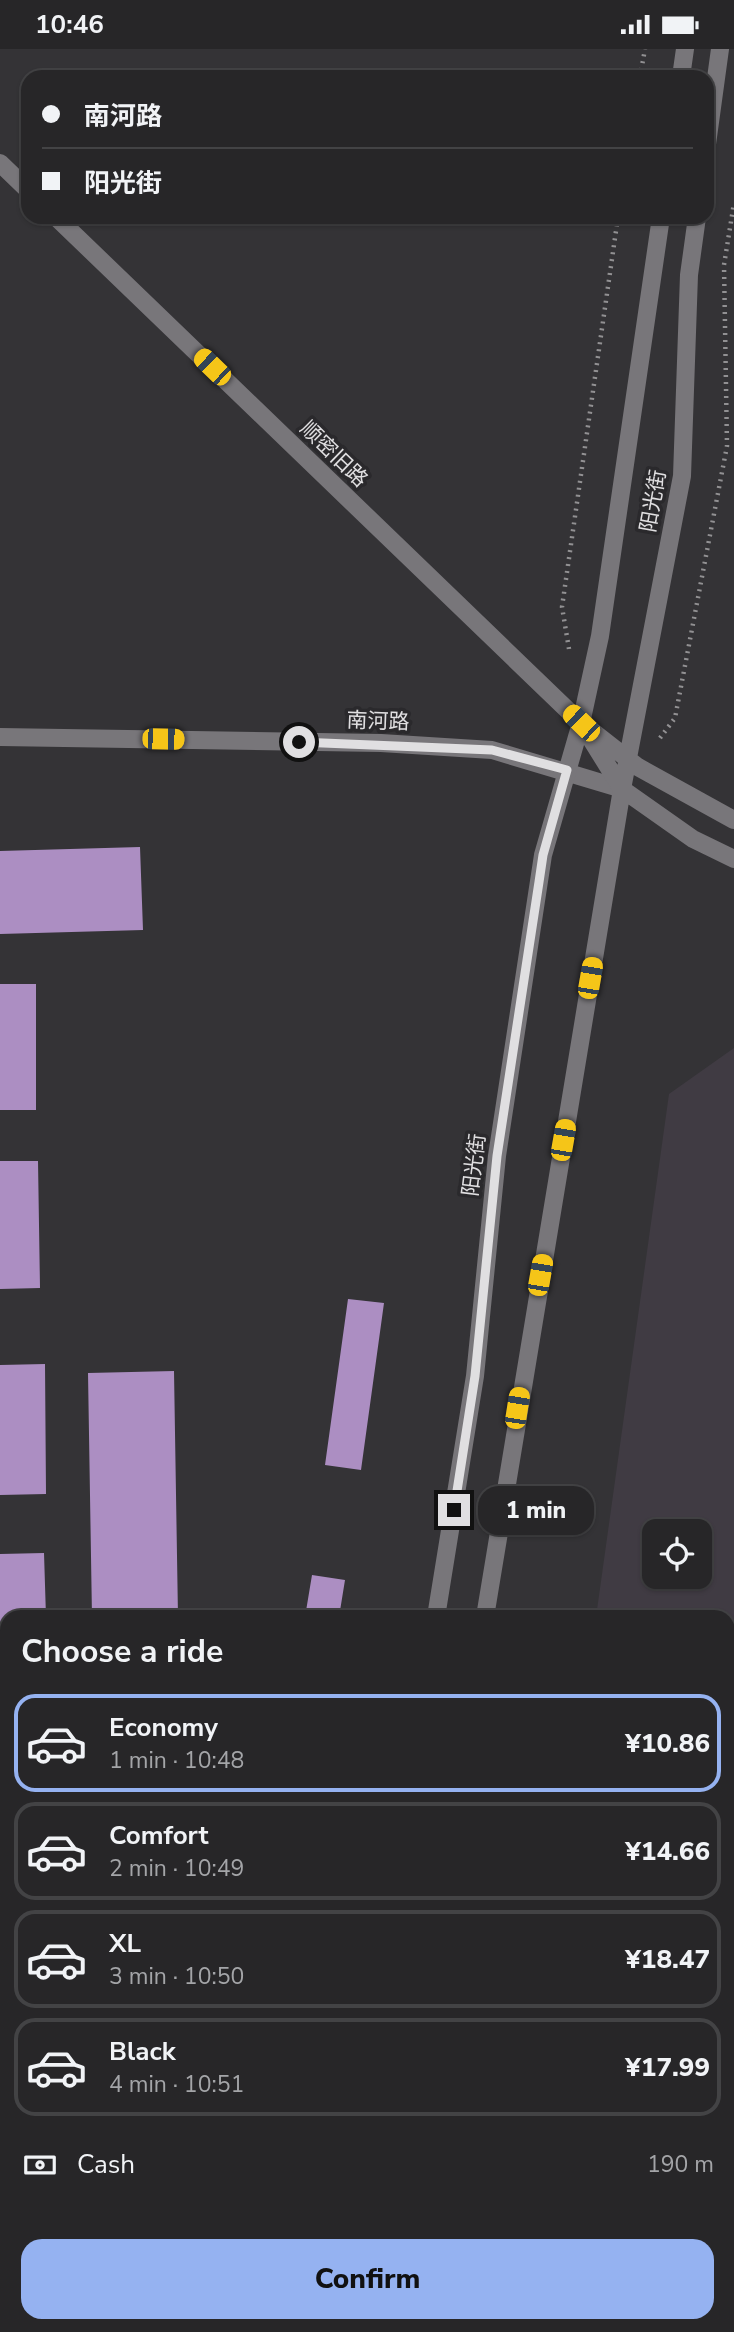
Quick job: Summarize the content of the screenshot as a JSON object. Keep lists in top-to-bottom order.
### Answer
{
  "streets": {
    "main road": ["顺密旧路", "阳光街", "南河路"]
  },
  "crossings": [
    ["顺密旧路", "阳光街"],
    ["顺密旧路", "南河路"],
    ["阳光街", "南河路"]
  ],
  "page": {
    "status": "10:46",
    "banner": ["南河路", "阳光街"],
    "bubble": "1 min",
    "heading": "Choose a ride",
    "list": [
      {
        "name": "Economy",
        "note": "1 min · 10:48",
        "value": "¥10.86"
      },
      {
        "name": "Comfort",
        "note": "2 min · 10:49",
        "value": "¥14.66"
      },
      {
        "name": "XL",
        "note": "3 min · 10:50",
        "value": "¥18.47"
      },
      {
        "name": "Black",
        "note": "4 min · 10:51",
        "value": "¥17.99"
      }
    ],
    "pay": ["Cash", "190 m"],
    "buttons": "Confirm"
  }
}
